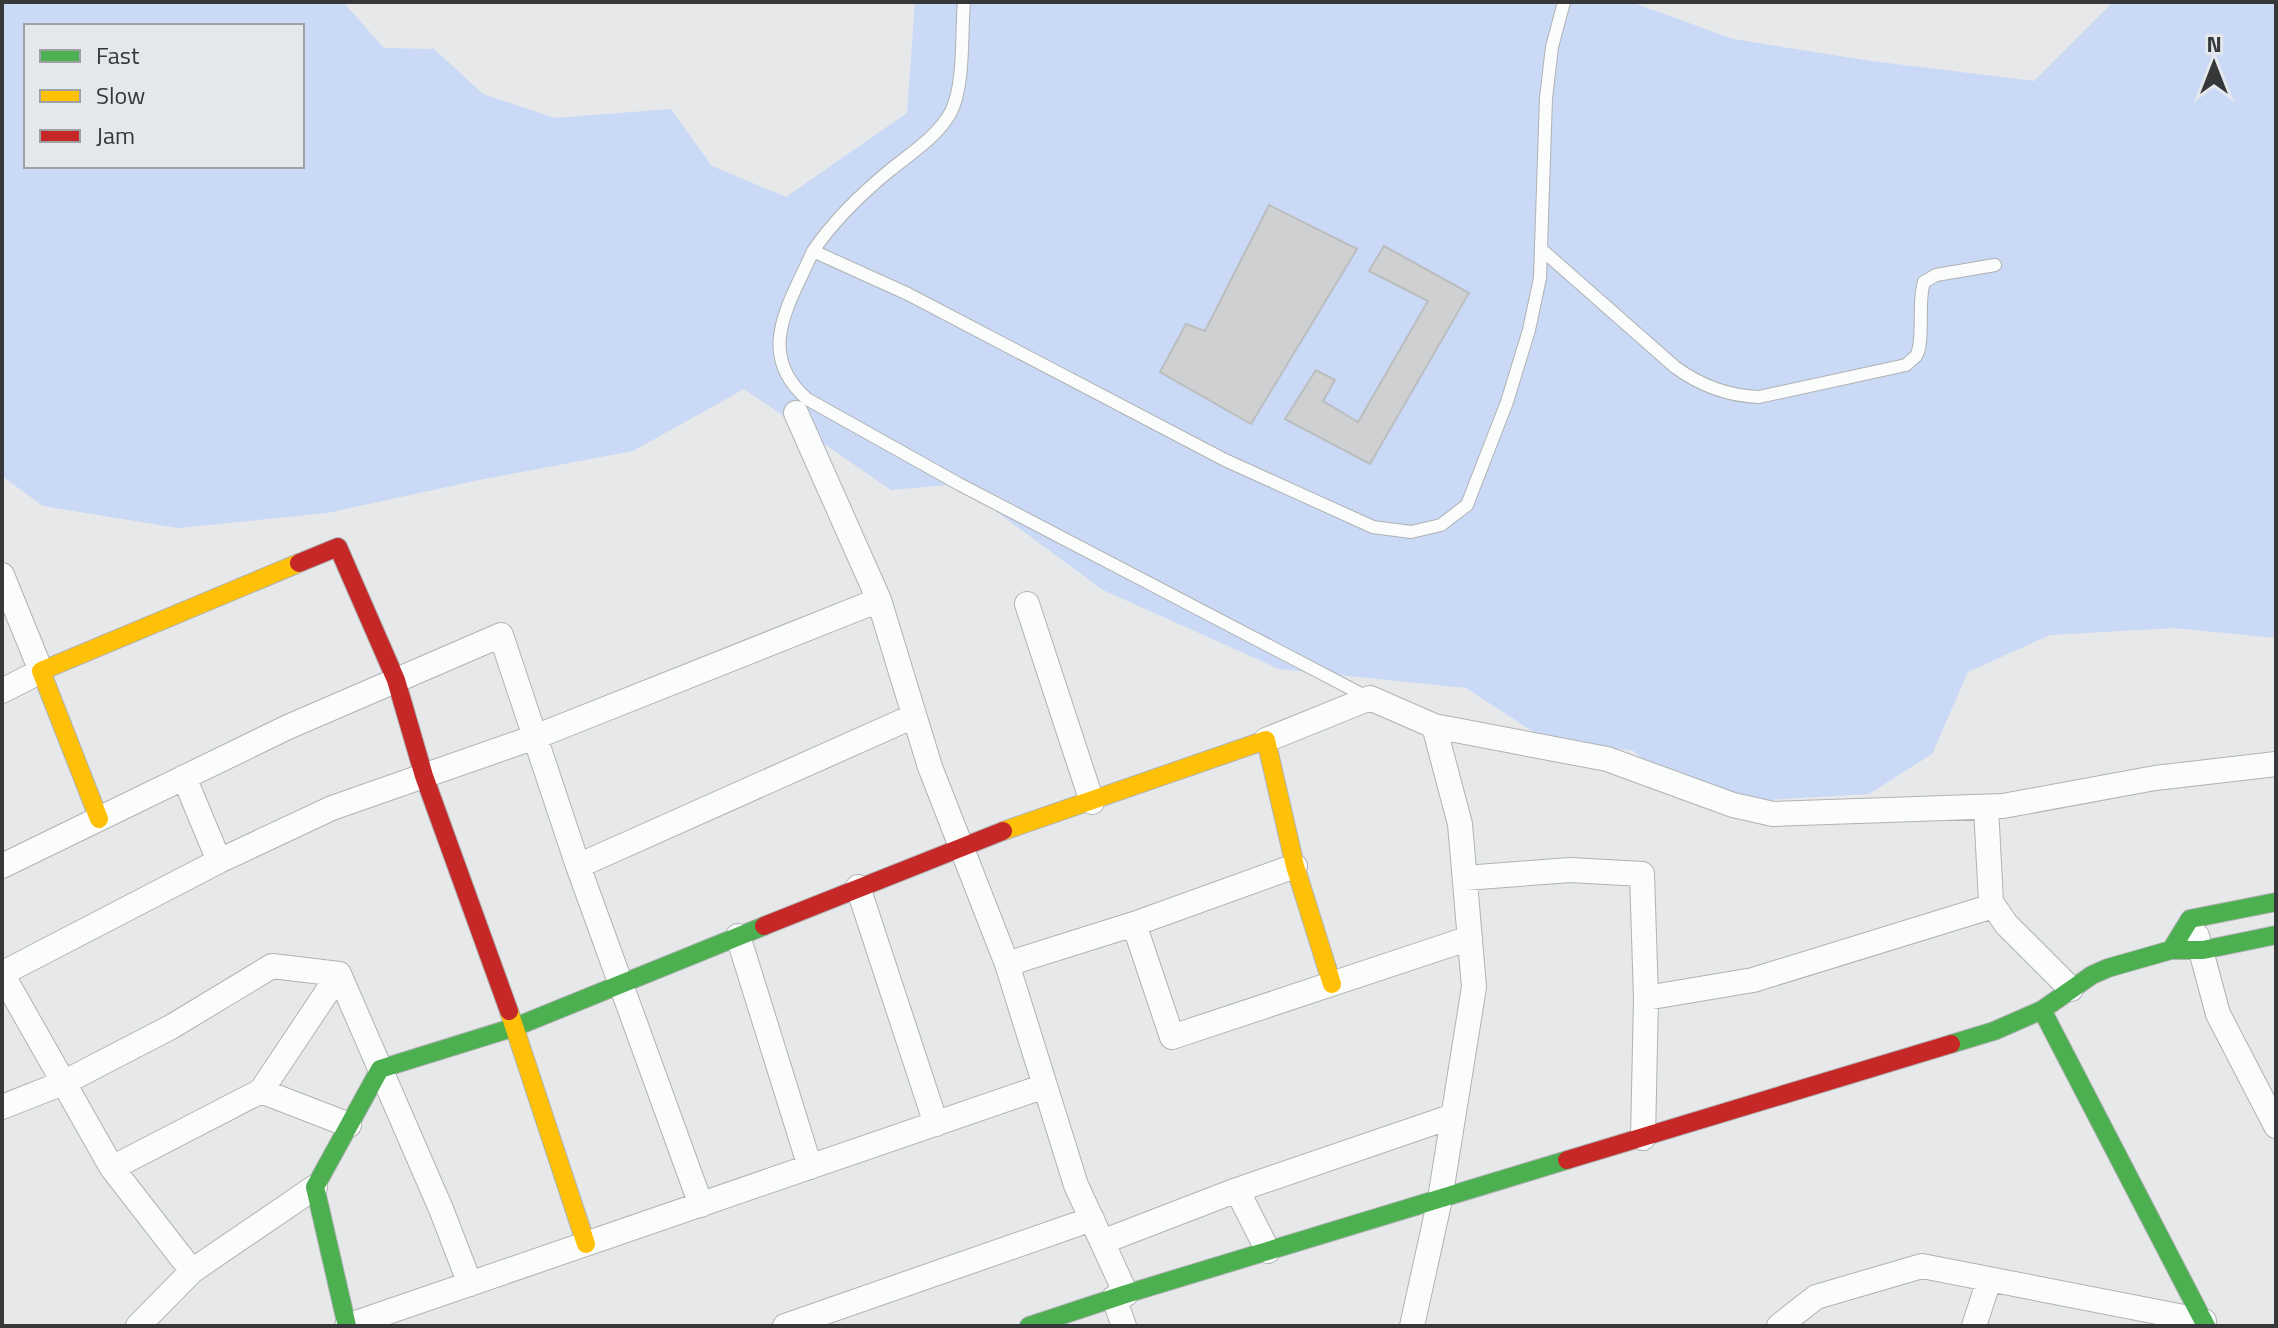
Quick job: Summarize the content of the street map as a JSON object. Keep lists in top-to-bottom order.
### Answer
{
  "legend": ["Fast", "Slow", "Jam"],
  "north": "top"
}
